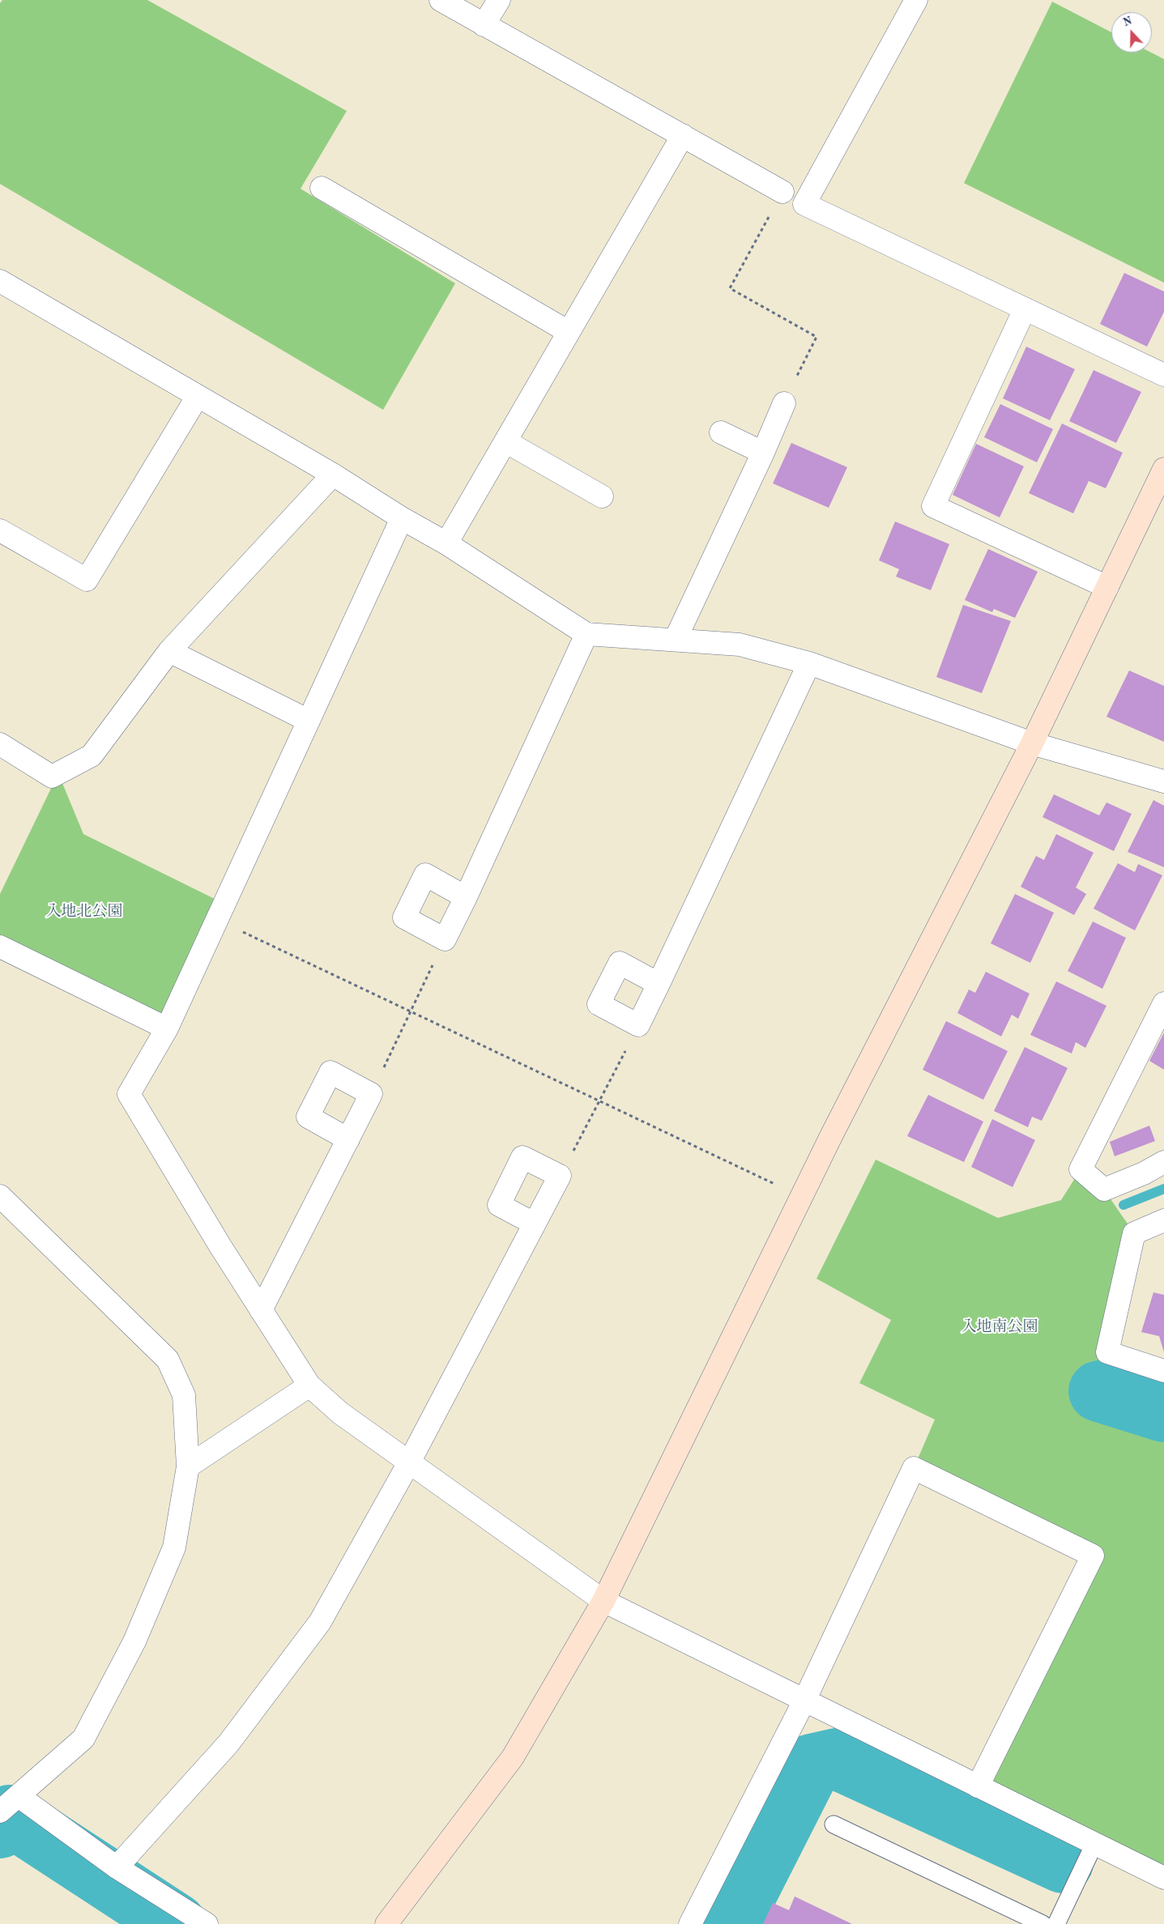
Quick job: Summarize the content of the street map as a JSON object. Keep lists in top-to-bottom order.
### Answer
{
  "parks": ["入地北公園", "入地南公園"],
  "north": "top"
}
